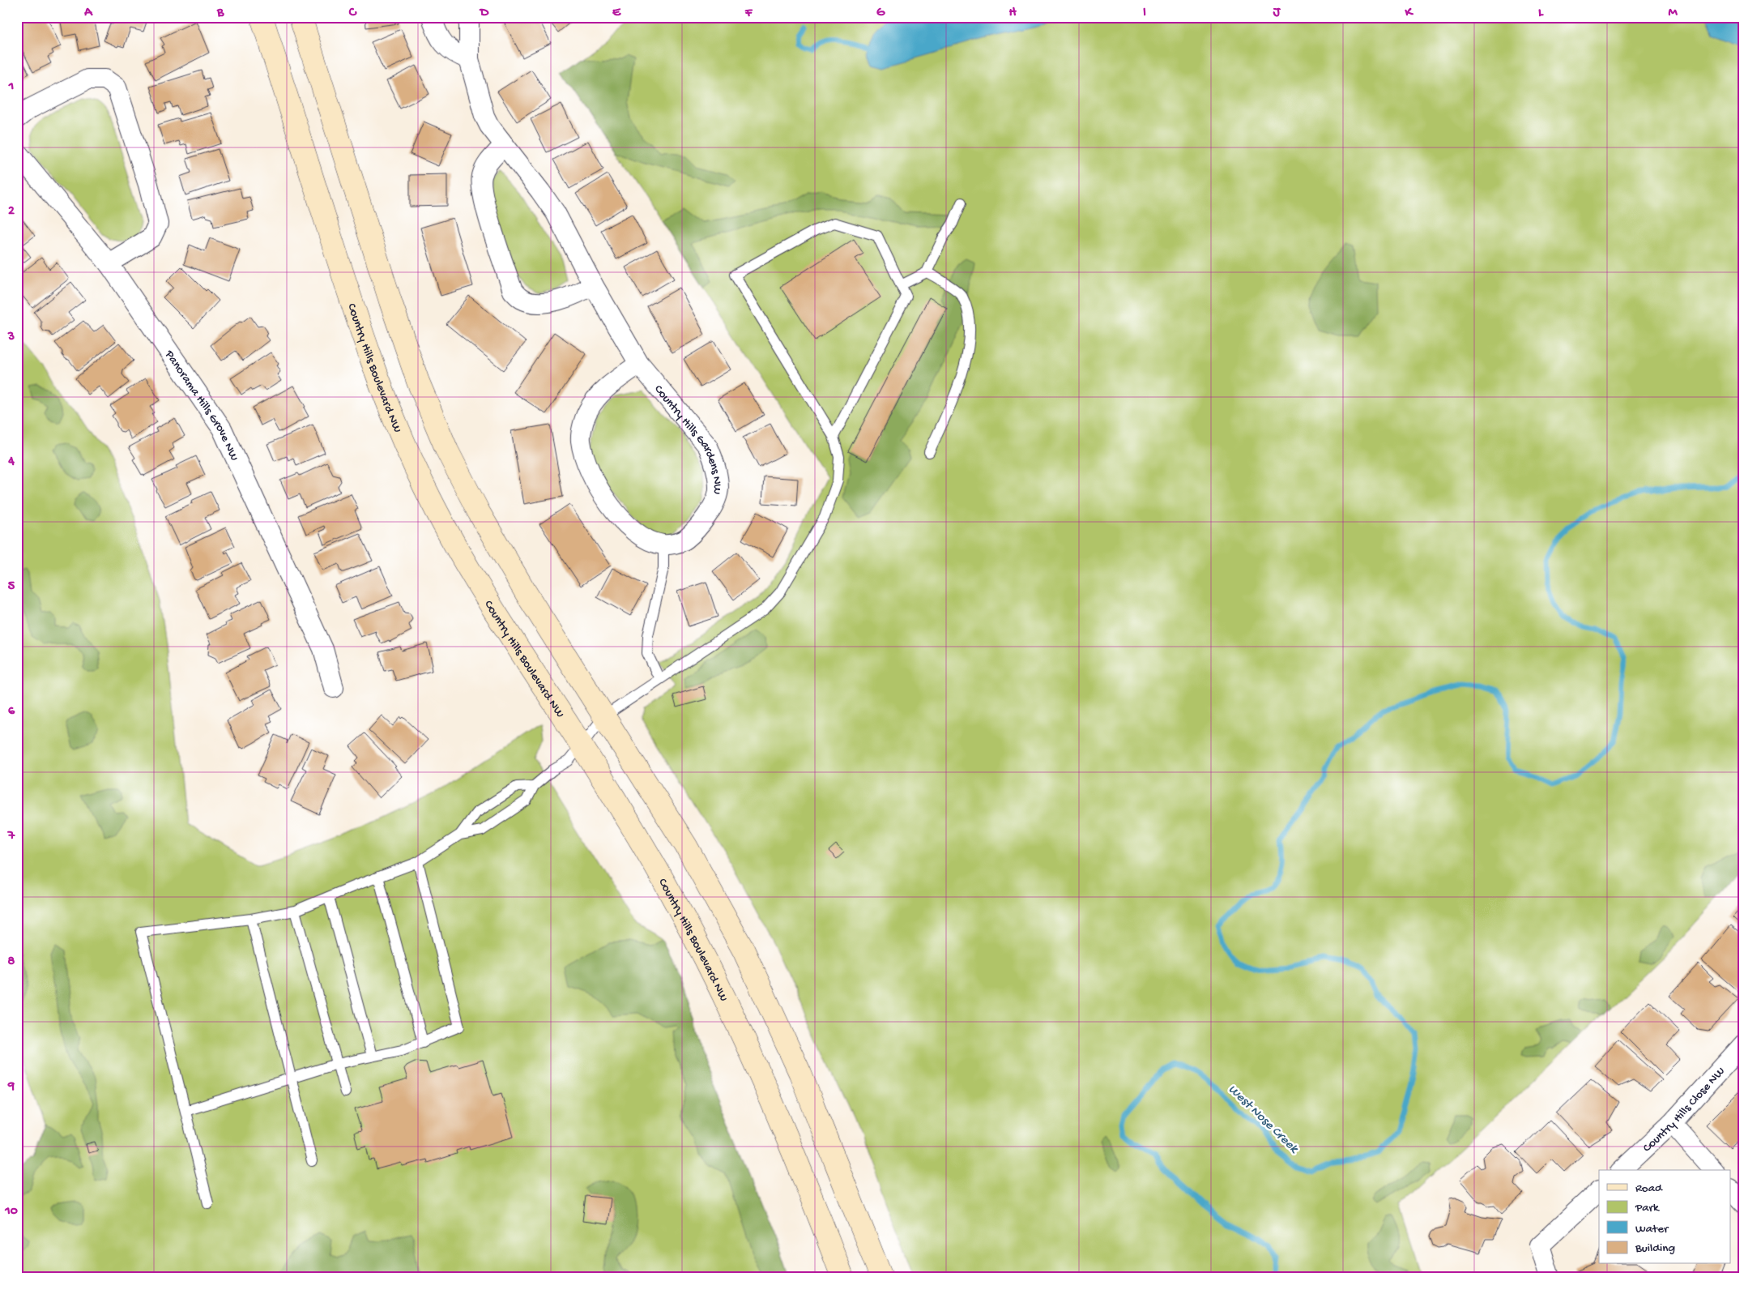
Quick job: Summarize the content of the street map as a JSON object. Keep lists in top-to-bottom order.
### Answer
{
  "streets": {
    "main road": ["Country Hills Boulevard NW"],
    "street": ["Panorama Hills Grove NW", "Country Hills Gardens NW", "Country Hills Close NW"]
  },
  "water": ["West Nose Creek"],
  "legend": [
    "Road",
    "Park",
    "Water",
    "Building"
  ],
  "grid": {
    "columns": [
      "A",
      "B",
      "C",
      "D",
      "E",
      "F",
      "G",
      "H",
      "I",
      "J",
      "K",
      "L",
      "M"
    ],
    "rows": [
      "1",
      "2",
      "3",
      "4",
      "5",
      "6",
      "7",
      "8",
      "9",
      "10"
    ]
  }
}
